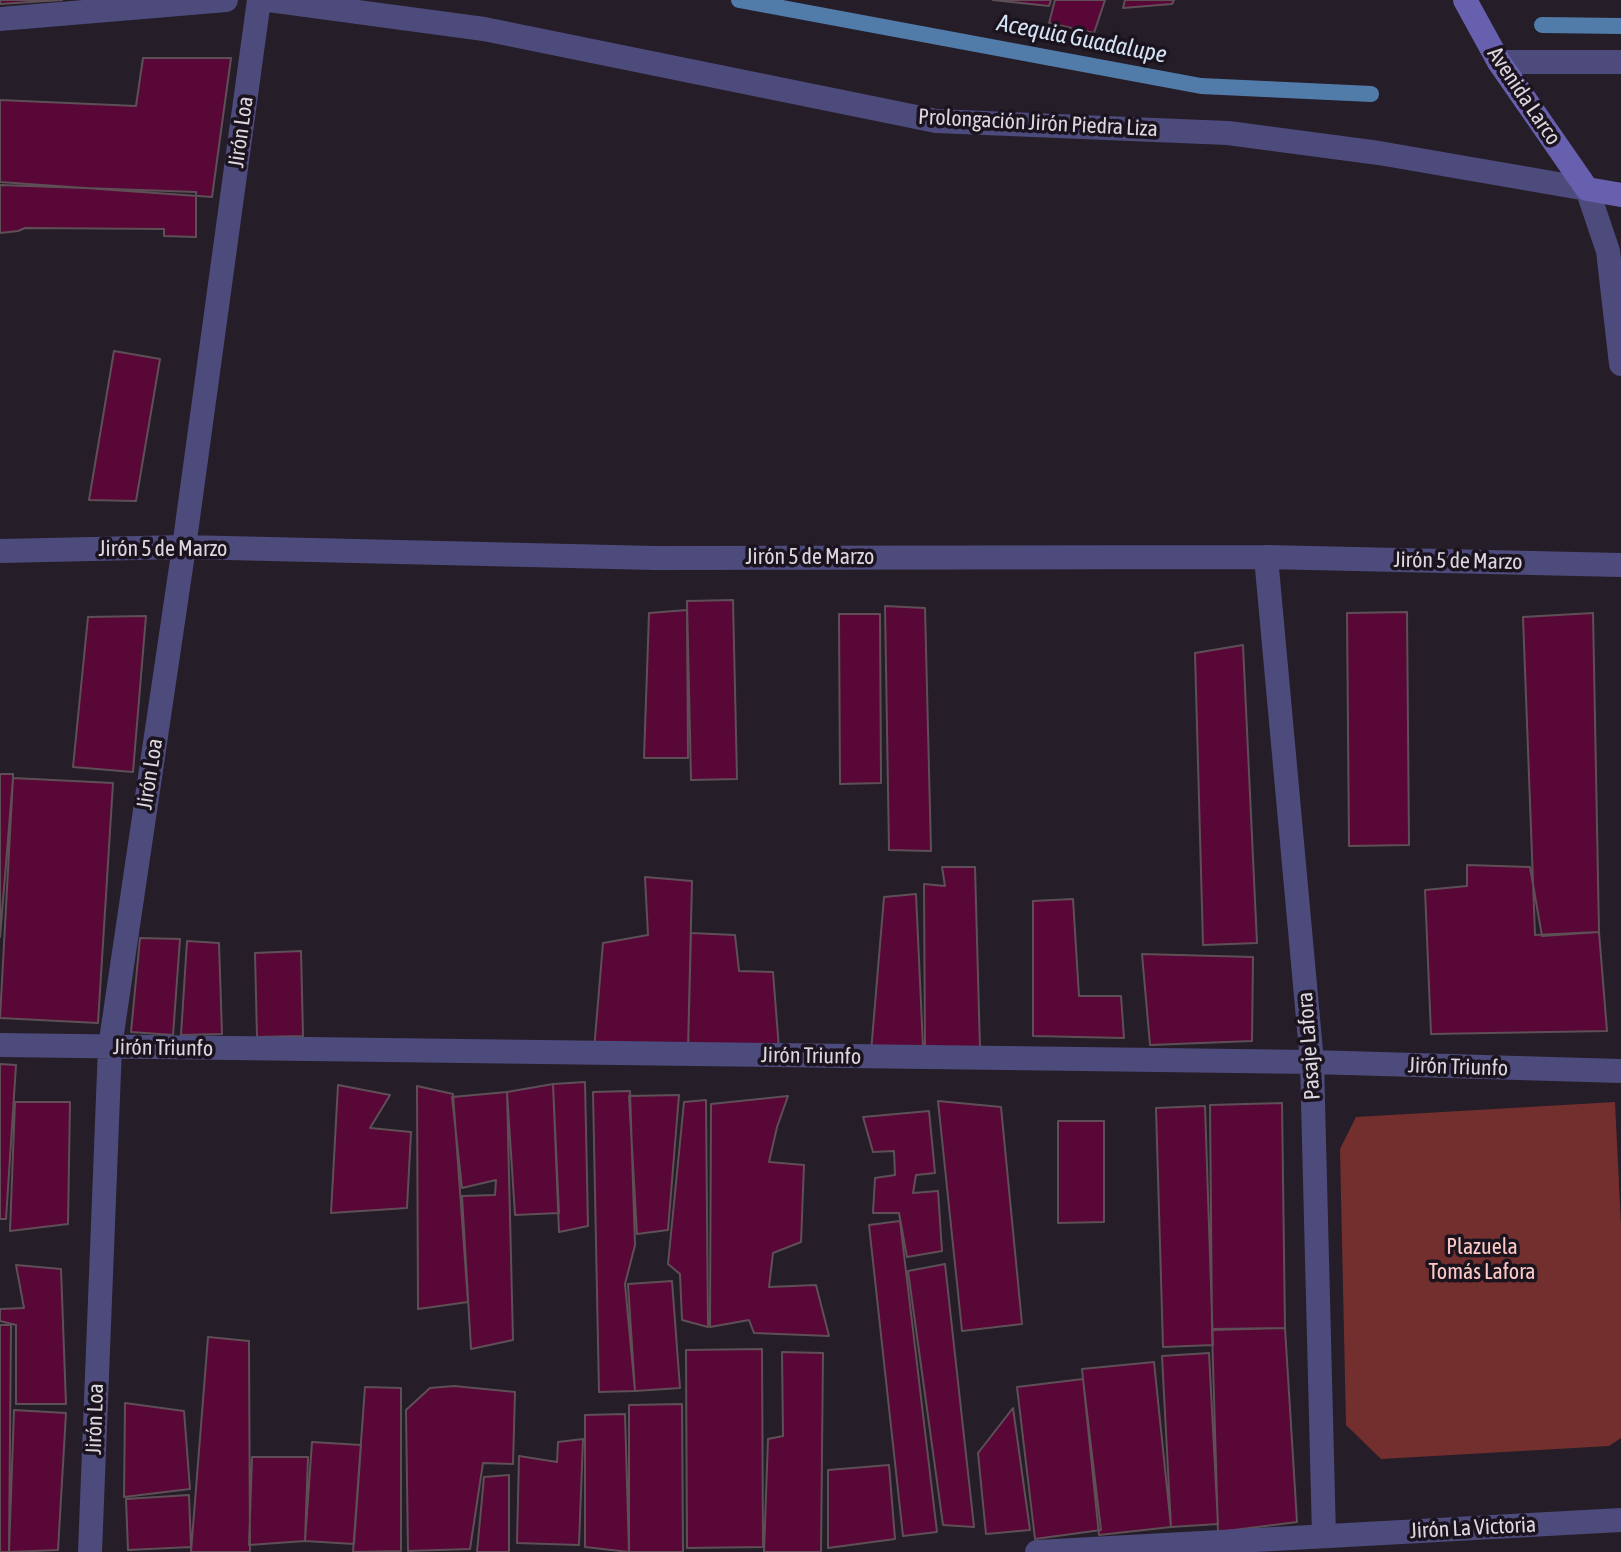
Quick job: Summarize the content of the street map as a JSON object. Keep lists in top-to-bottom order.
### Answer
{
  "streets": {
    "main road": ["Avenida Larco", "Prolongación Jirón Piedra Liza"],
    "street": [
      "Jirón Loa",
      "Jirón 5 de Marzo",
      "Pasaje Lafora",
      "Jirón Triunfo",
      "Jirón La Victoria"
    ]
  },
  "crossings": [
    ["Avenida Larco", "Prolongación Jirón Piedra Liza"],
    ["Jirón Loa", "Jirón 5 de Marzo"],
    ["Jirón Loa", "Jirón Triunfo"],
    ["Jirón 5 de Marzo", "Pasaje Lafora"],
    ["Pasaje Lafora", "Jirón Triunfo"],
    ["Pasaje Lafora", "Jirón La Victoria"]
  ],
  "water": ["Acequia Guadalupe"],
  "parks": ["Plazuela Tomás Lafora"]
}
